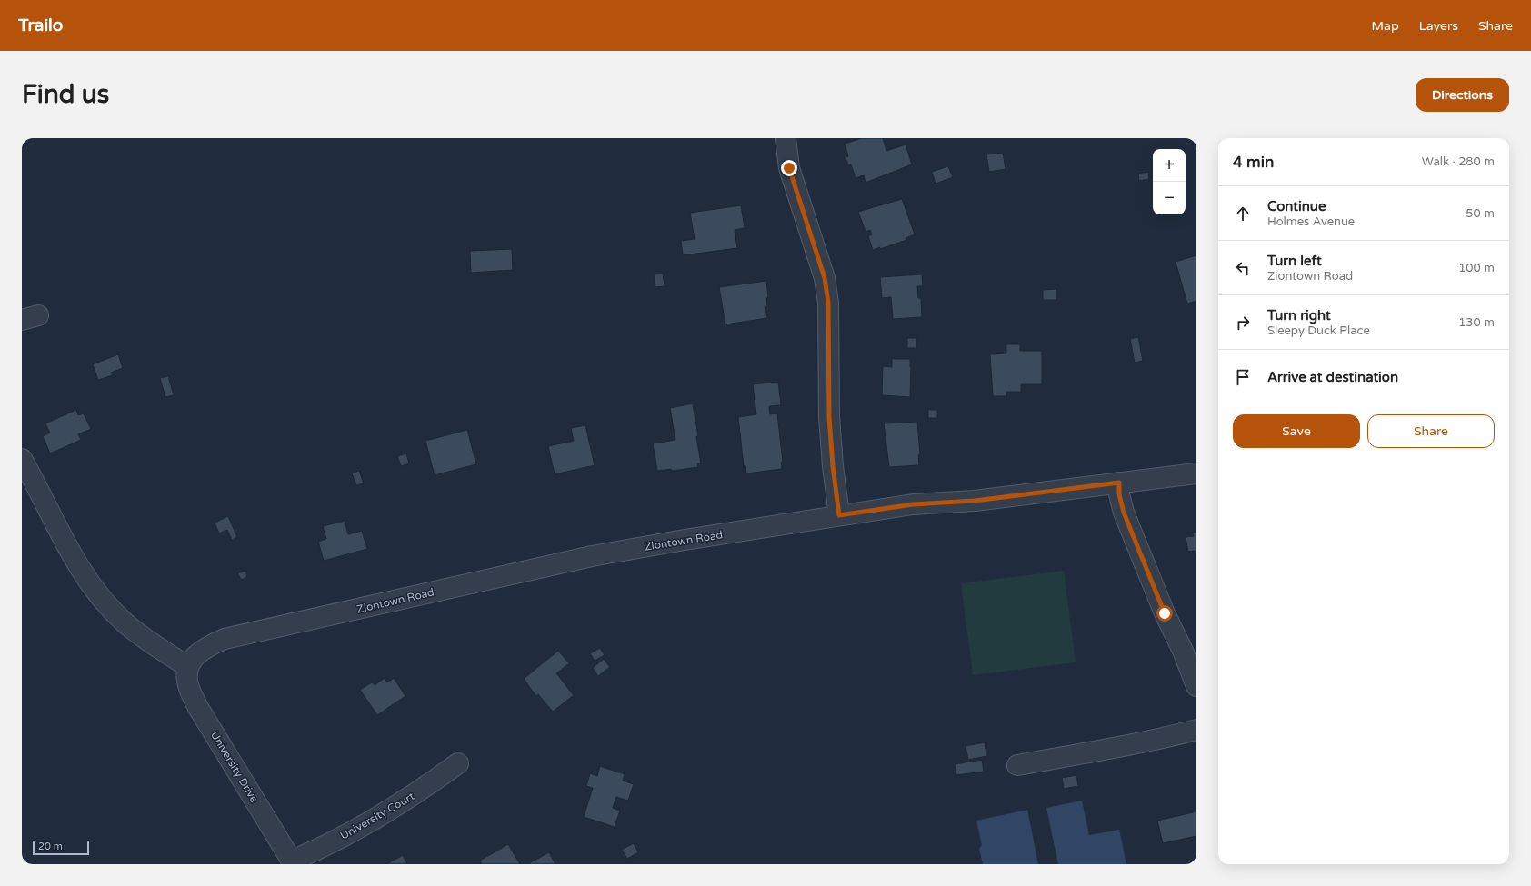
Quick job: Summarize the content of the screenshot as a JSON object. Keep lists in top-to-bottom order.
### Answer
{
  "streets": {
    "street": ["Ziontown Road", "University Drive", "University Court"]
  },
  "crossings": [
    ["Ziontown Road", "University Drive"],
    ["University Drive", "University Court"]
  ],
  "scale_bar": "20 m",
  "page": {
    "header": "Trailo",
    "nav": ["Map", "Layers", "Share"],
    "buttons": [
      "Directions",
      ["Save", "Share"]
    ],
    "title": "Find us",
    "heading": ["4 min", "Walk · 280 m"],
    "map_buttons": ["+", "−"],
    "list": [
      ["Continue", "Holmes Avenue", "50 m"],
      ["Turn left", "Ziontown Road", "100 m"],
      ["Turn right", "Sleepy Duck Place", "130 m"],
      "Arrive at destination"
    ],
    "scale": "20 m"
  }
}
